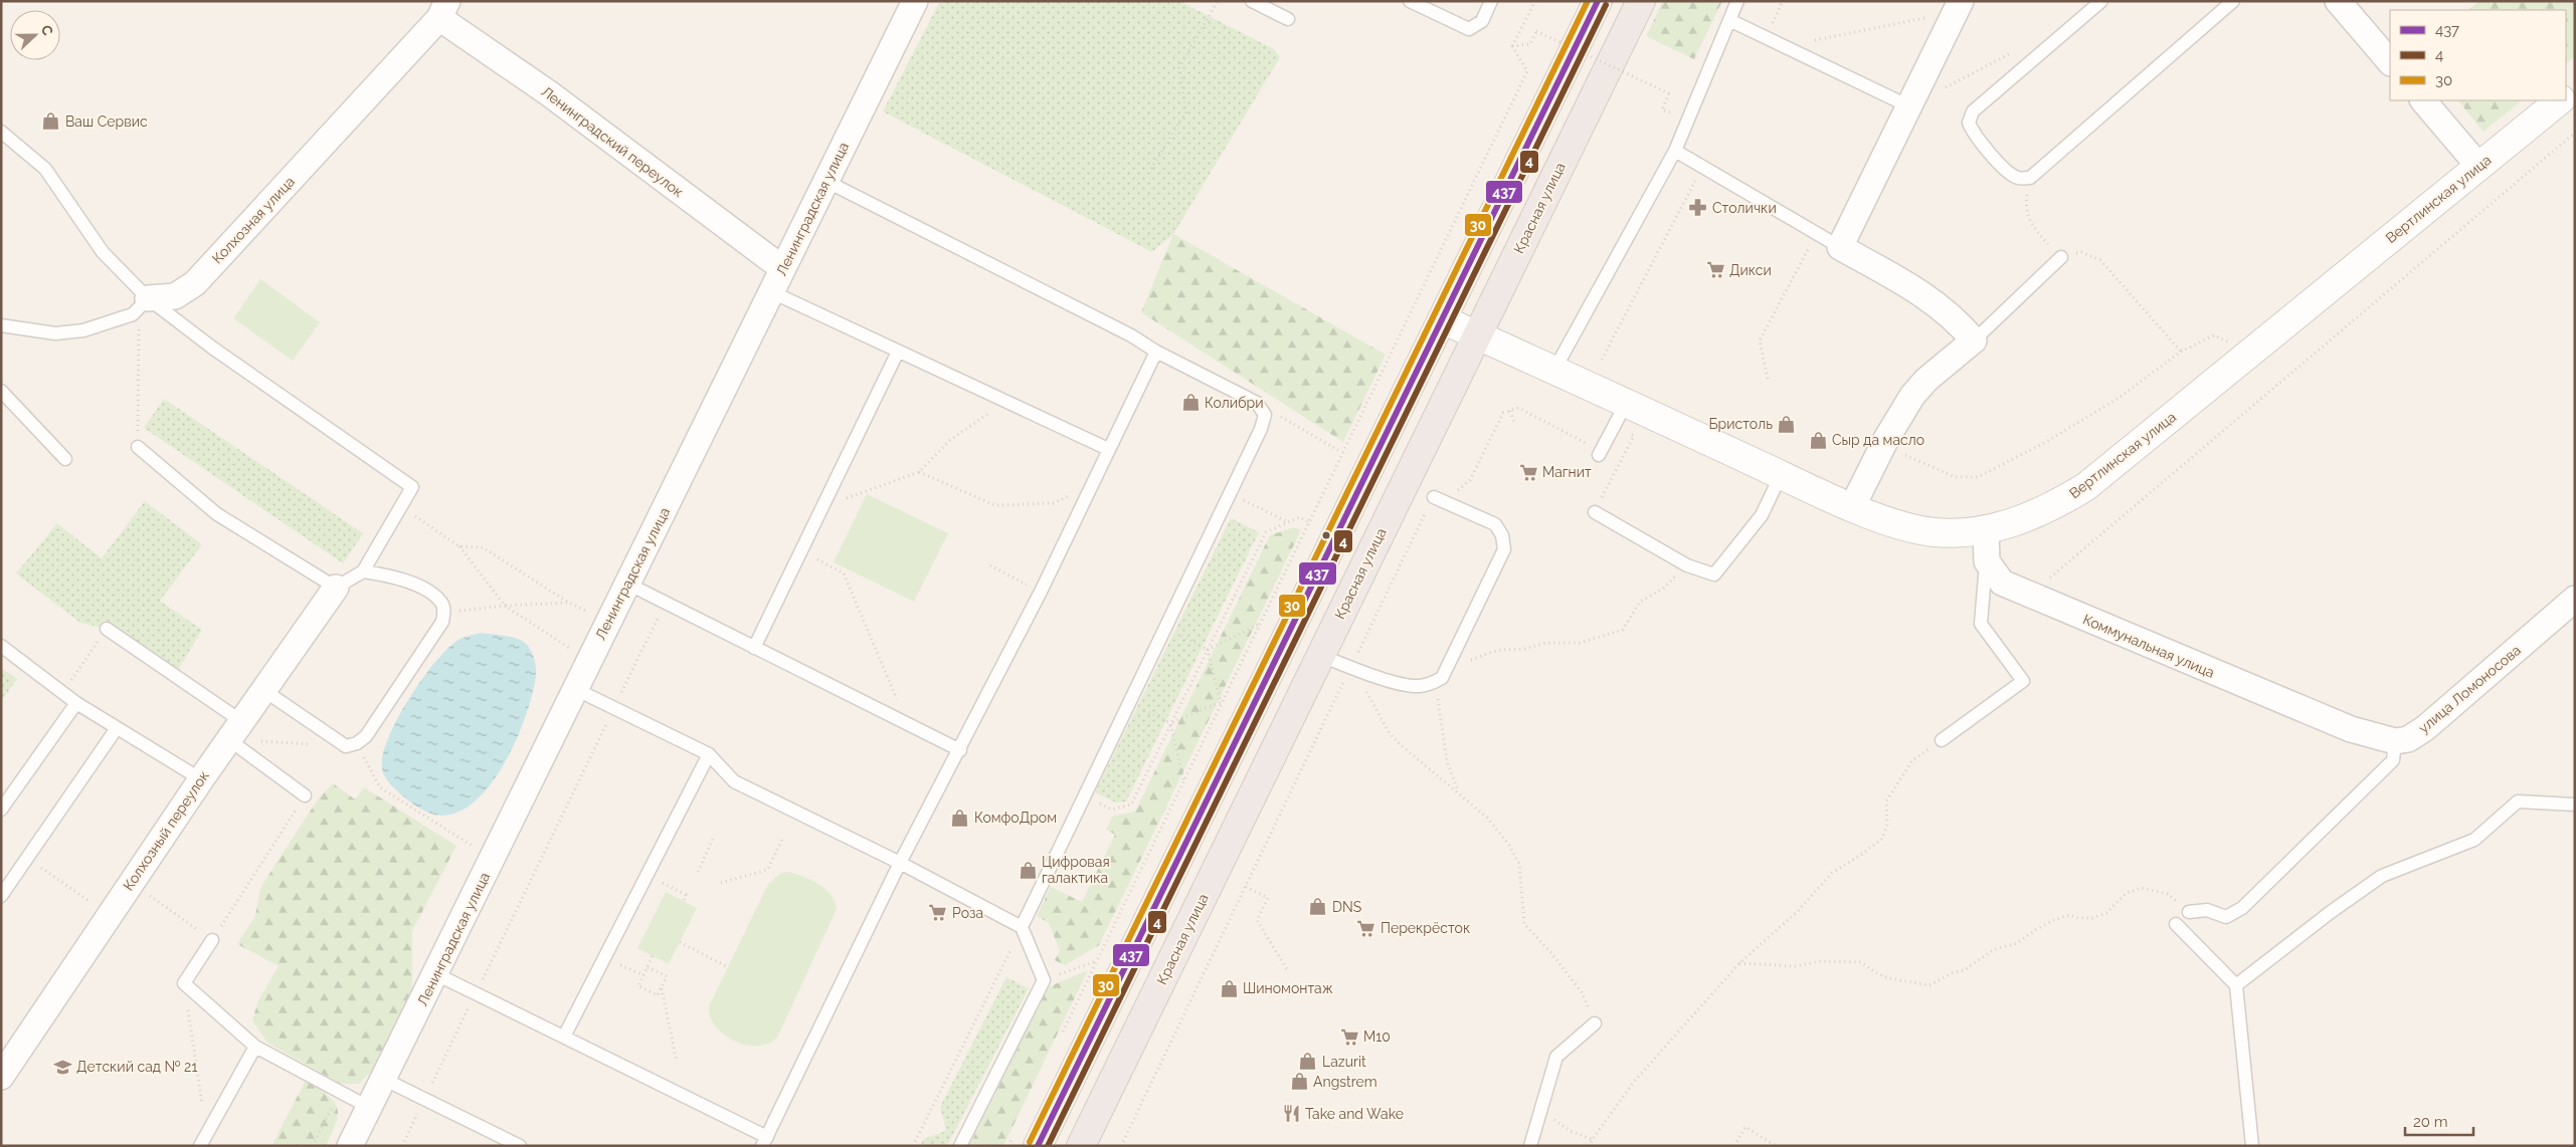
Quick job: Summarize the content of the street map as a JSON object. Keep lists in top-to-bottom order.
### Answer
{
  "streets": {
    "highway": ["Красная улица"],
    "main road": ["Вертлинская улица"],
    "street": [
      "Ленинградский переулок",
      "Ленинградская улица",
      "Колхозная улица",
      "Коммунальная улица",
      "улица Ломоносова",
      "Колхозный переулок"
    ]
  },
  "crossings": [
    ["Ленинградский переулок", "Ленинградская улица"],
    ["Ленинградский переулок", "Колхозная улица"],
    ["Вертлинская улица", "Красная улица"],
    ["Коммунальная улица", "улица Ломоносова"]
  ],
  "places": {
    "shop": [
      "Ваш Сервис",
      "Колибри",
      "Бристоль",
      "Сыр да масло",
      "КомфоДром",
      "Цифровая галактика",
      "DNS",
      "Шиномонтаж",
      "Lazurit",
      "Angstrem"
    ],
    "pharmacy": ["Столички"],
    "supermarket": [
      "Дикси",
      "Магнит",
      "Роза",
      "Перекрёсток",
      "М10"
    ],
    "school or university": ["Детский сад № 21"],
    "restaurant": ["Take and Wake"]
  },
  "lines": ["transit line 437", "transit line 30", "transit line 4"],
  "legend": ["437", "4", "30"],
  "scale_bar": "20 m",
  "north": "right"
}
